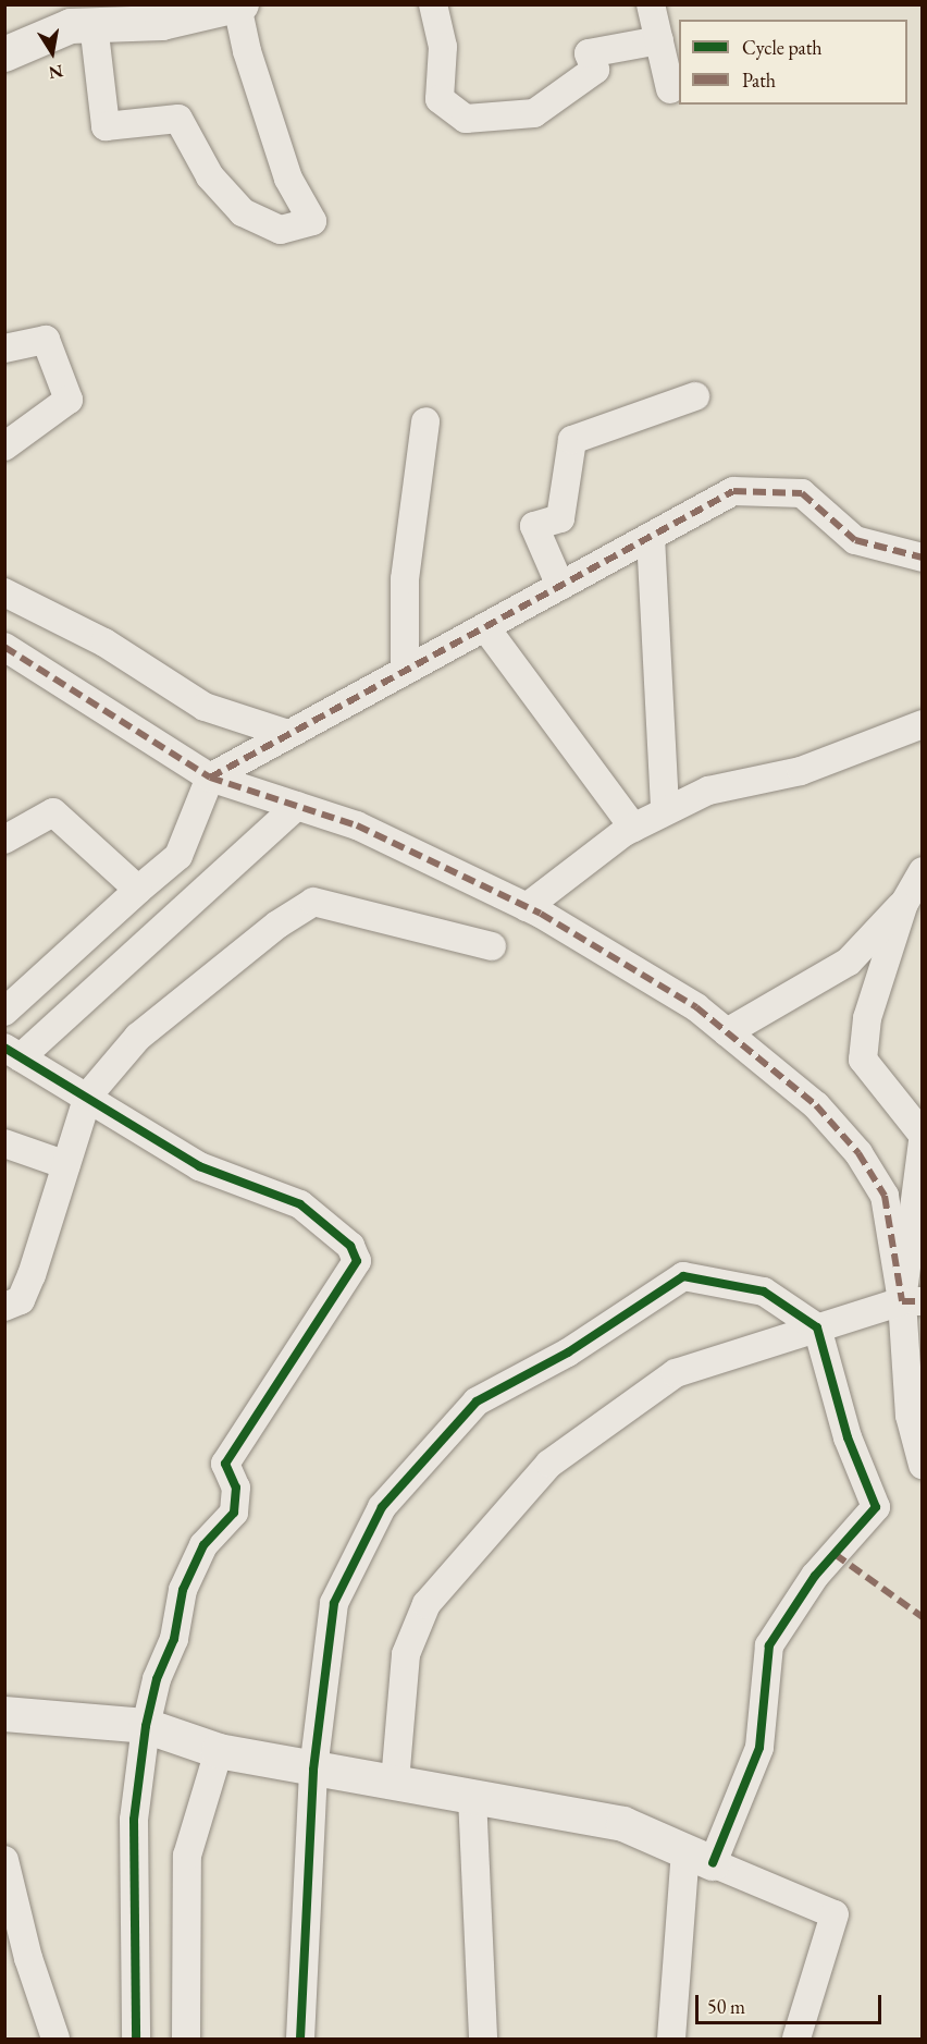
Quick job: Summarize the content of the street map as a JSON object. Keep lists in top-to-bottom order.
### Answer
{
  "legend": ["Cycle path", "Path"],
  "scale_bar": "50 m",
  "north": "bottom"
}
